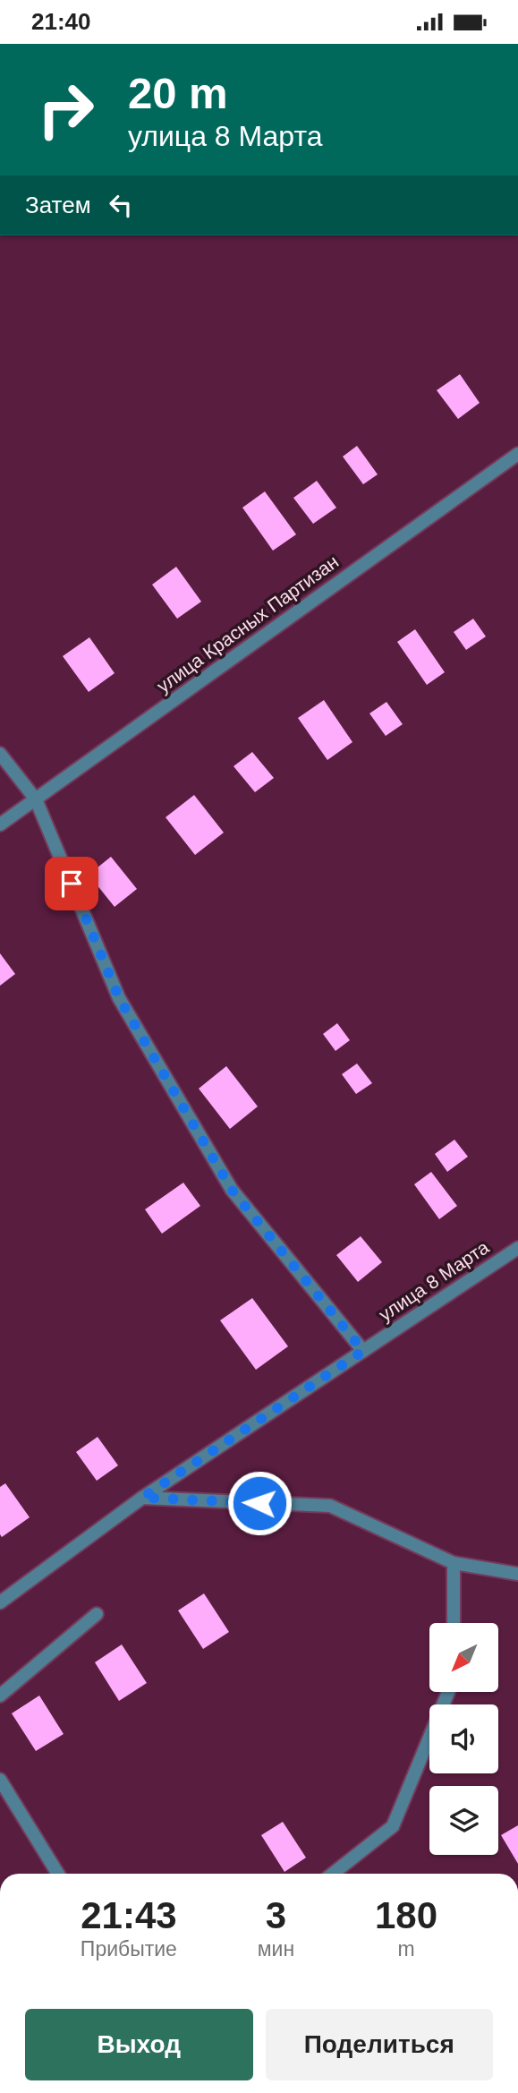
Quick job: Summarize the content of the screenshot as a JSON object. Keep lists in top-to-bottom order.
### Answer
{
  "streets": {
    "street": ["улица Красных Партизан", "улица 8 Марта"]
  },
  "north": "bottom left",
  "page": {
    "status": "21:40",
    "turn": ["20 m", "улица 8 Марта"],
    "then": "Затем",
    "eta": [
      "21:43",
      "Прибытие",
      "3",
      "мин",
      "180",
      "m"
    ],
    "buttons": ["Выход", "Поделиться"]
  }
}
